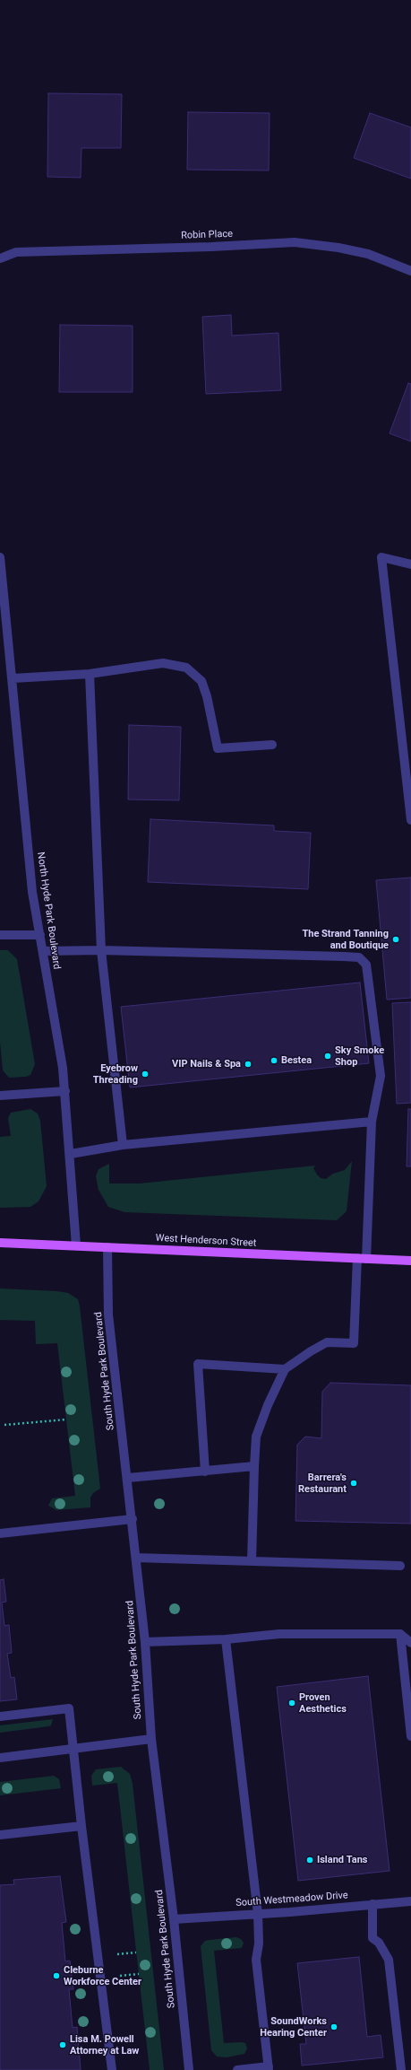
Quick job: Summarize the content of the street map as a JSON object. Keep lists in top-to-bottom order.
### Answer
{
  "streets": {
    "main road": ["West Henderson Street"],
    "street": [
      "Robin Place",
      "North Hyde Park Boulevard",
      "South Hyde Park Boulevard",
      "South Westmeadow Drive"
    ]
  },
  "crossings": [
    ["North Hyde Park Boulevard", "West Henderson Street"],
    ["West Henderson Street", "South Hyde Park Boulevard"],
    ["South Hyde Park Boulevard", "South Westmeadow Drive"]
  ],
  "places": [
    "The Strand Tanning and Boutique",
    "Sky Smoke Shop",
    "Bestea",
    "VIP Nails & Spa",
    "Eyebrow Threading",
    "Barrera's Restaurant",
    "Proven Aesthetics",
    "Island Tans",
    "Cleburne Workforce Center",
    "SoundWorks Hearing Center",
    "Lisa M. Powell Attorney at Law"
  ]
}
